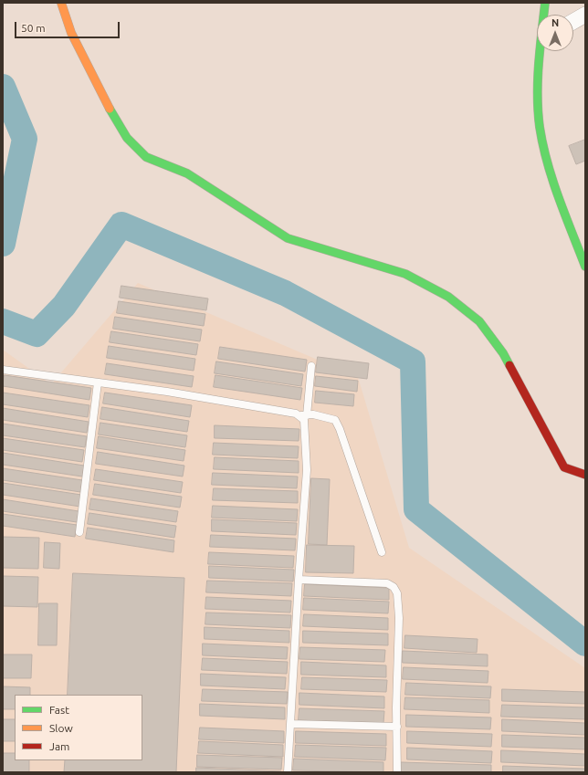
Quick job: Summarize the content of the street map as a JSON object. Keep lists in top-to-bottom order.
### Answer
{
  "legend": ["Fast", "Slow", "Jam"],
  "scale_bar": "50 m",
  "north": "top"
}
